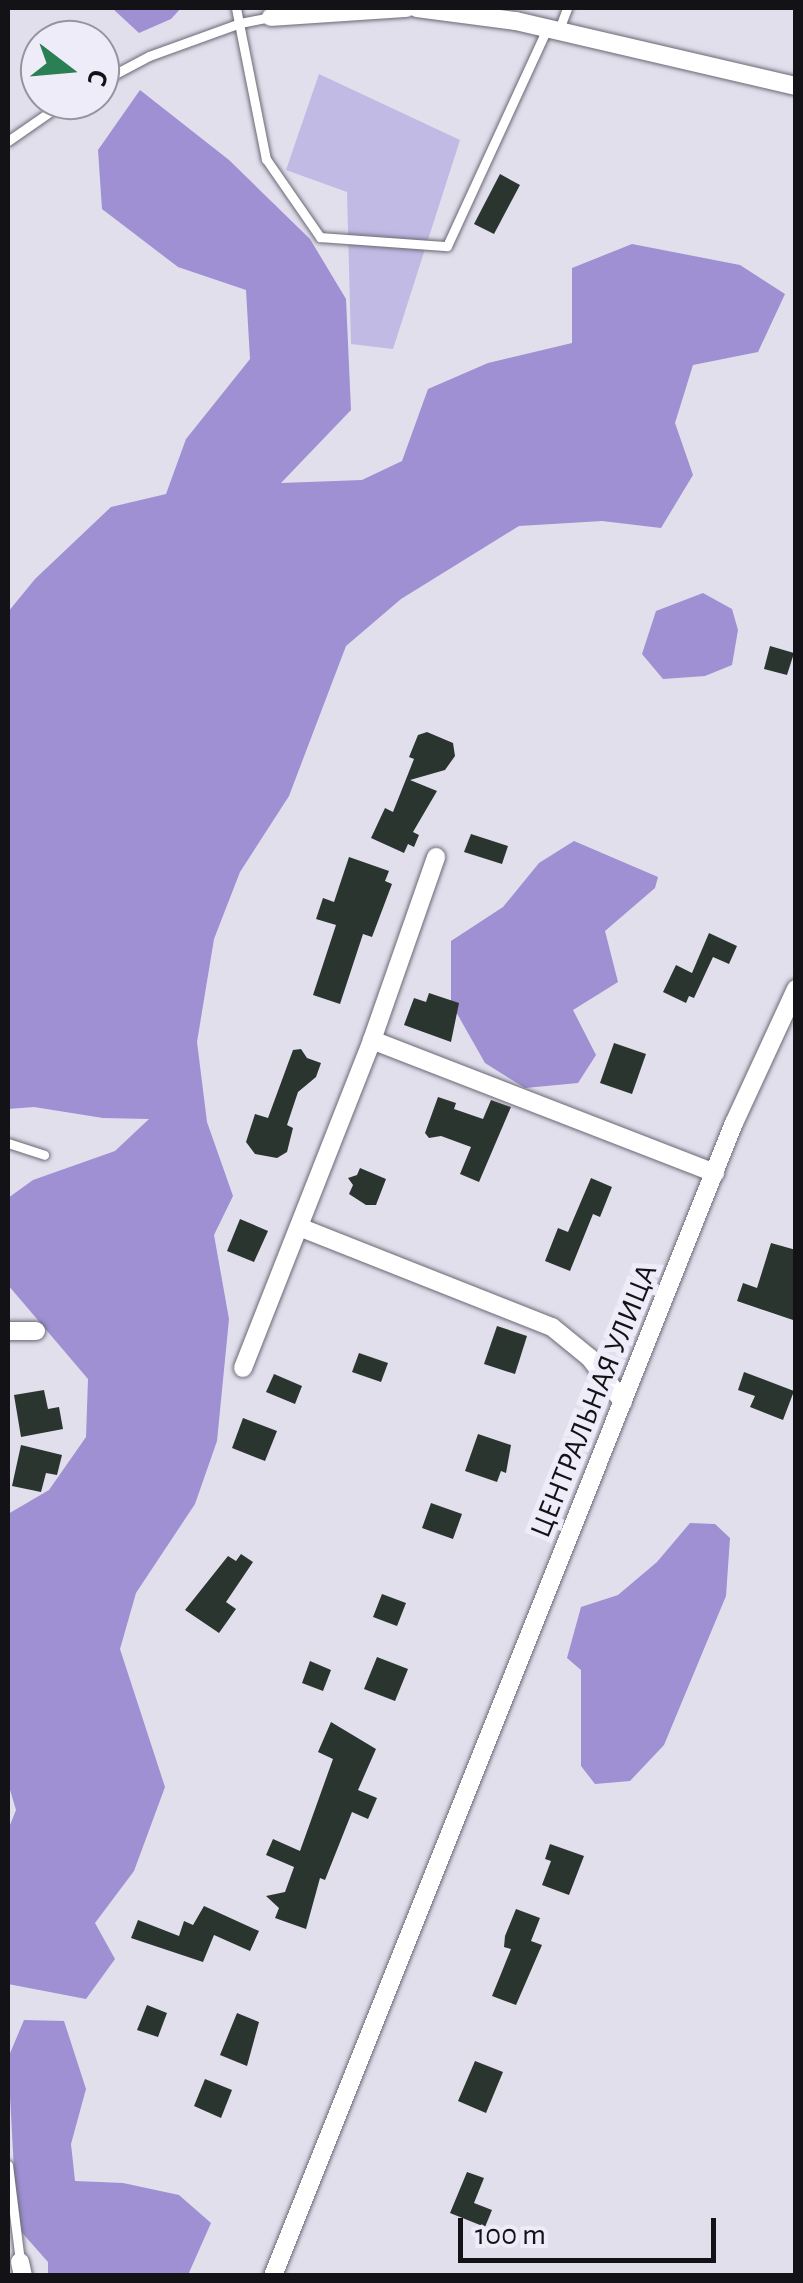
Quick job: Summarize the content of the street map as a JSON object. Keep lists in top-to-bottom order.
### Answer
{
  "streets": {
    "street": ["ЦЕНТРАЛЬНАЯ УЛИЦА"]
  },
  "scale_bar": "100 m",
  "north": "right"
}
